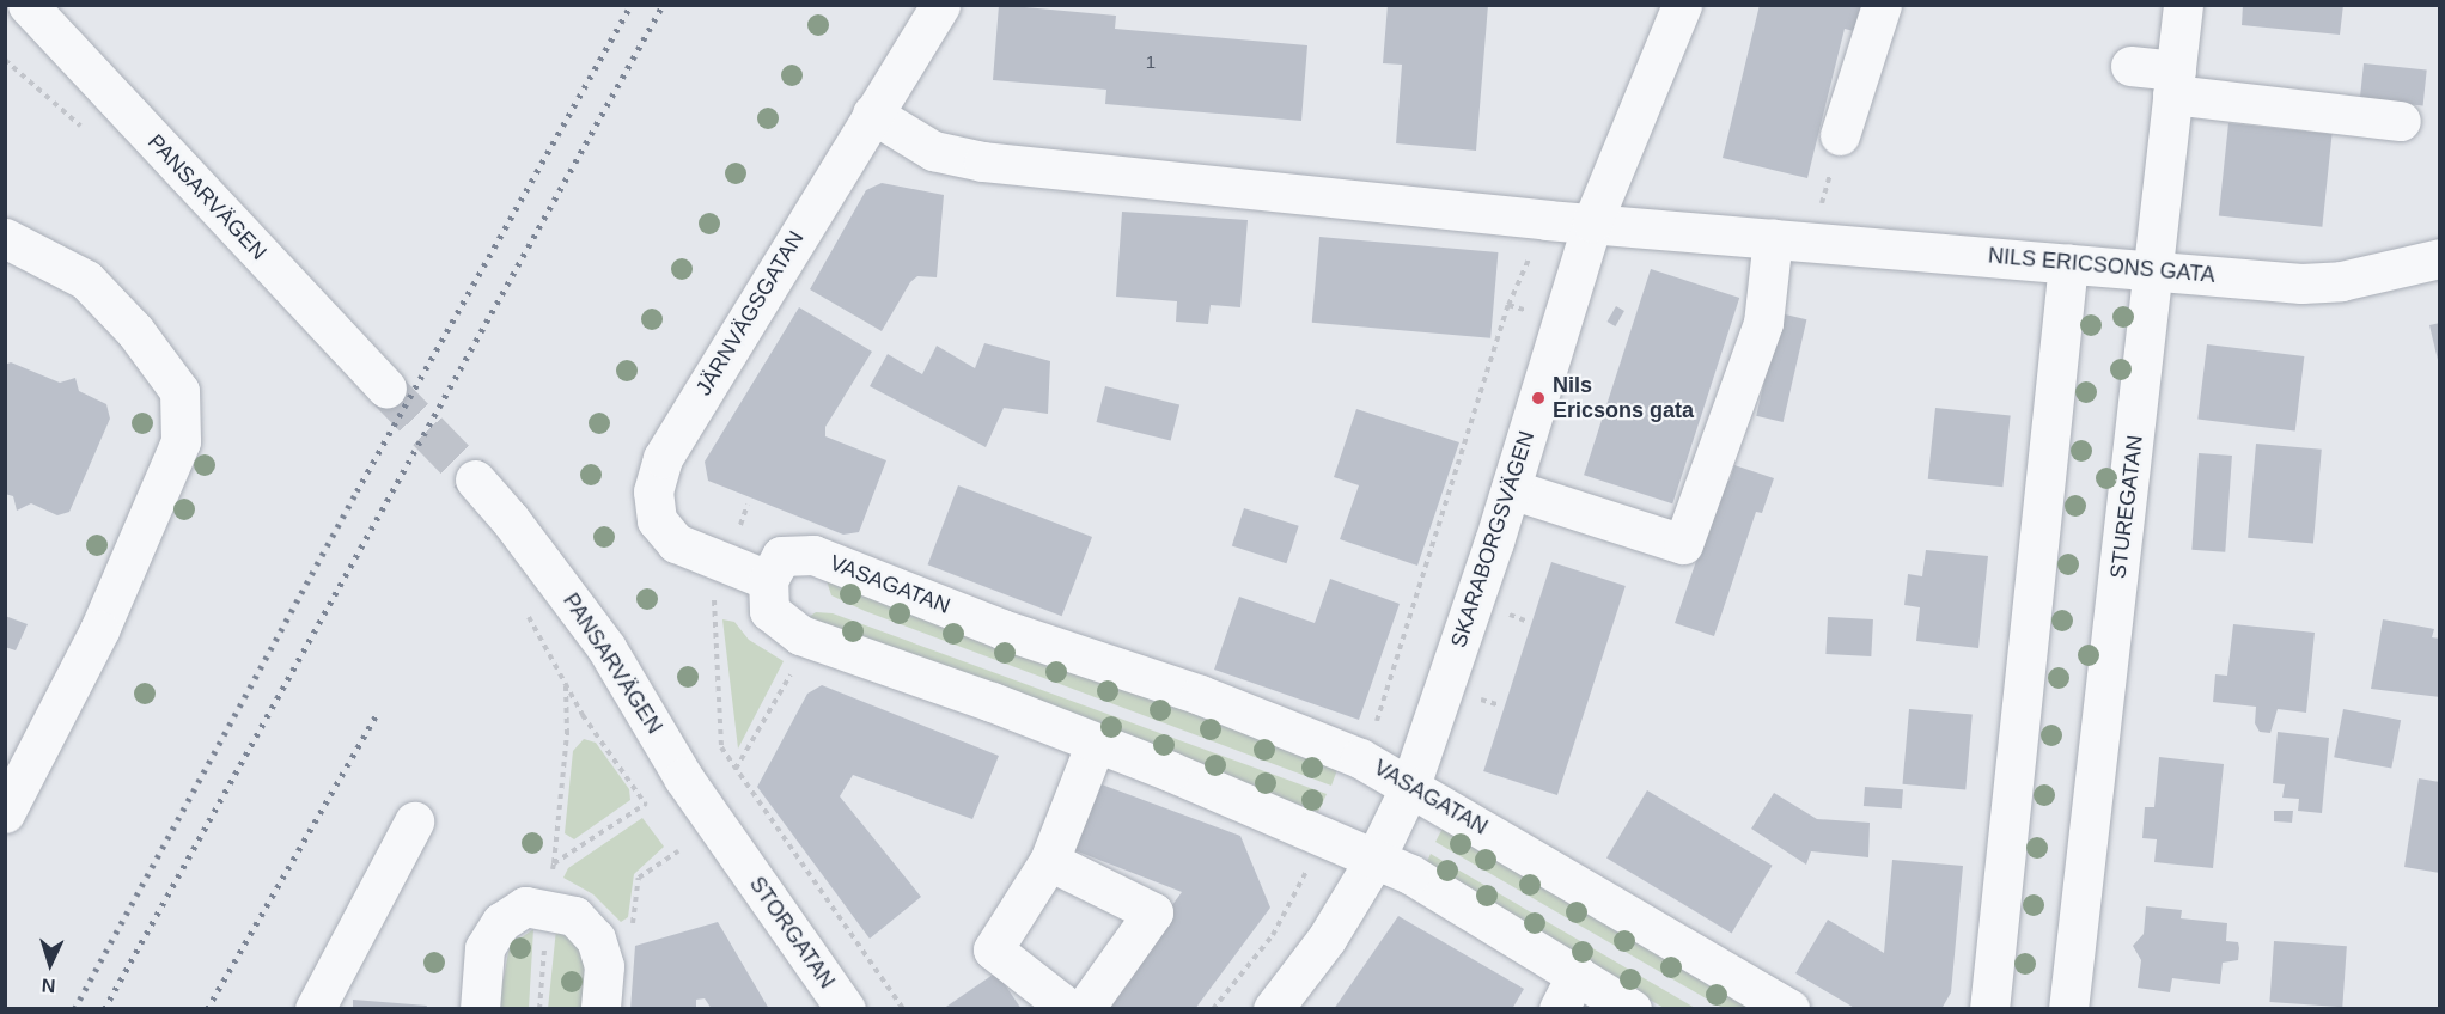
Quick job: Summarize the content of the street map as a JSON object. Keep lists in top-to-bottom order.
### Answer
{
  "streets": {
    "street": [
      "PANSARVÄGEN",
      "NILS ERICSONS GATA",
      "JÄRNVÄGSGATAN",
      "STUREGATAN",
      "SKARABORGSVÄGEN",
      "VASAGATAN",
      "STORGATAN"
    ]
  },
  "crossings": [
    ["PANSARVÄGEN", "STORGATAN"],
    ["NILS ERICSONS GATA", "JÄRNVÄGSGATAN"],
    ["NILS ERICSONS GATA", "STUREGATAN"],
    ["NILS ERICSONS GATA", "SKARABORGSVÄGEN"],
    ["JÄRNVÄGSGATAN", "VASAGATAN"],
    ["SKARABORGSVÄGEN", "VASAGATAN"]
  ],
  "places": ["Nils Ericsons gata"],
  "house_numbers": ["1"],
  "north": "bottom"
}
